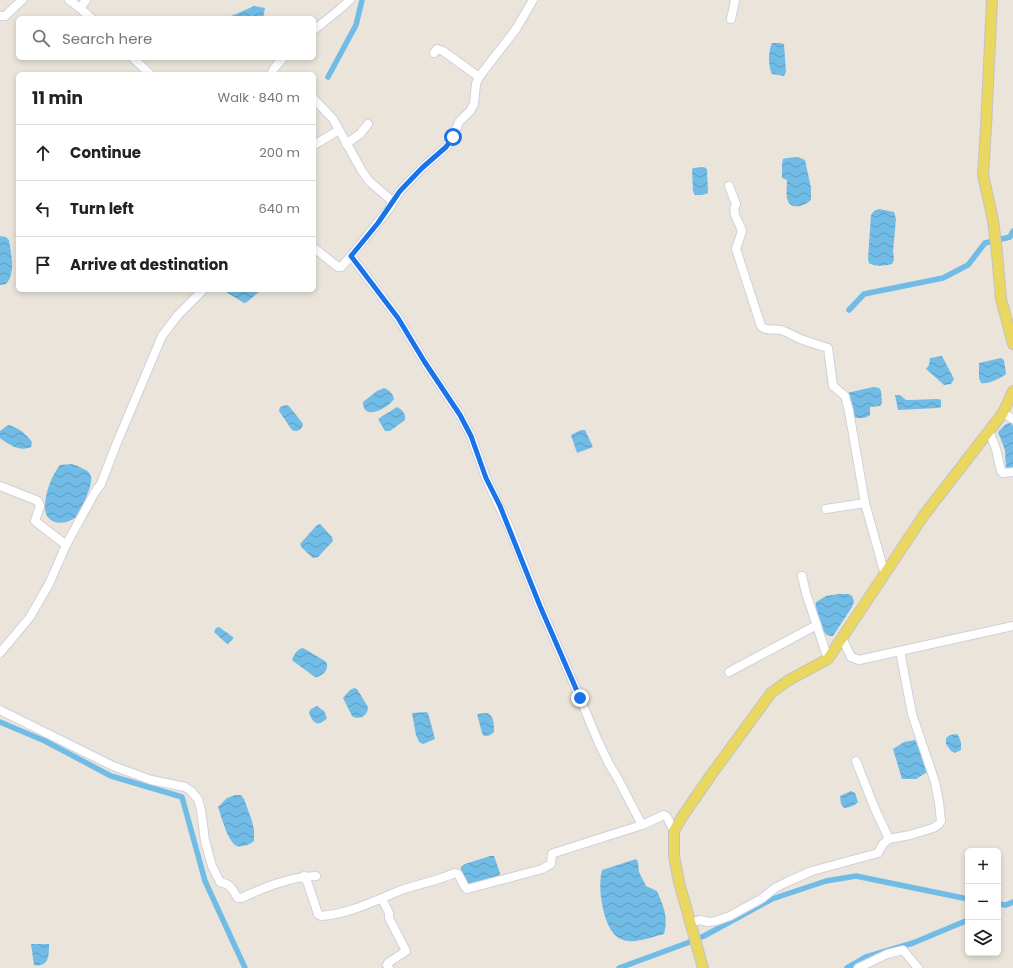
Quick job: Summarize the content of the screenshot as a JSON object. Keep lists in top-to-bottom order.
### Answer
{
  "page": {
    "search": "Search here",
    "heading": ["11 min", "Walk · 840 m"],
    "list": [
      ["Continue", "200 m"],
      ["Turn left", "640 m"],
      "Arrive at destination"
    ],
    "map_buttons": ["+", "−"]
  }
}
